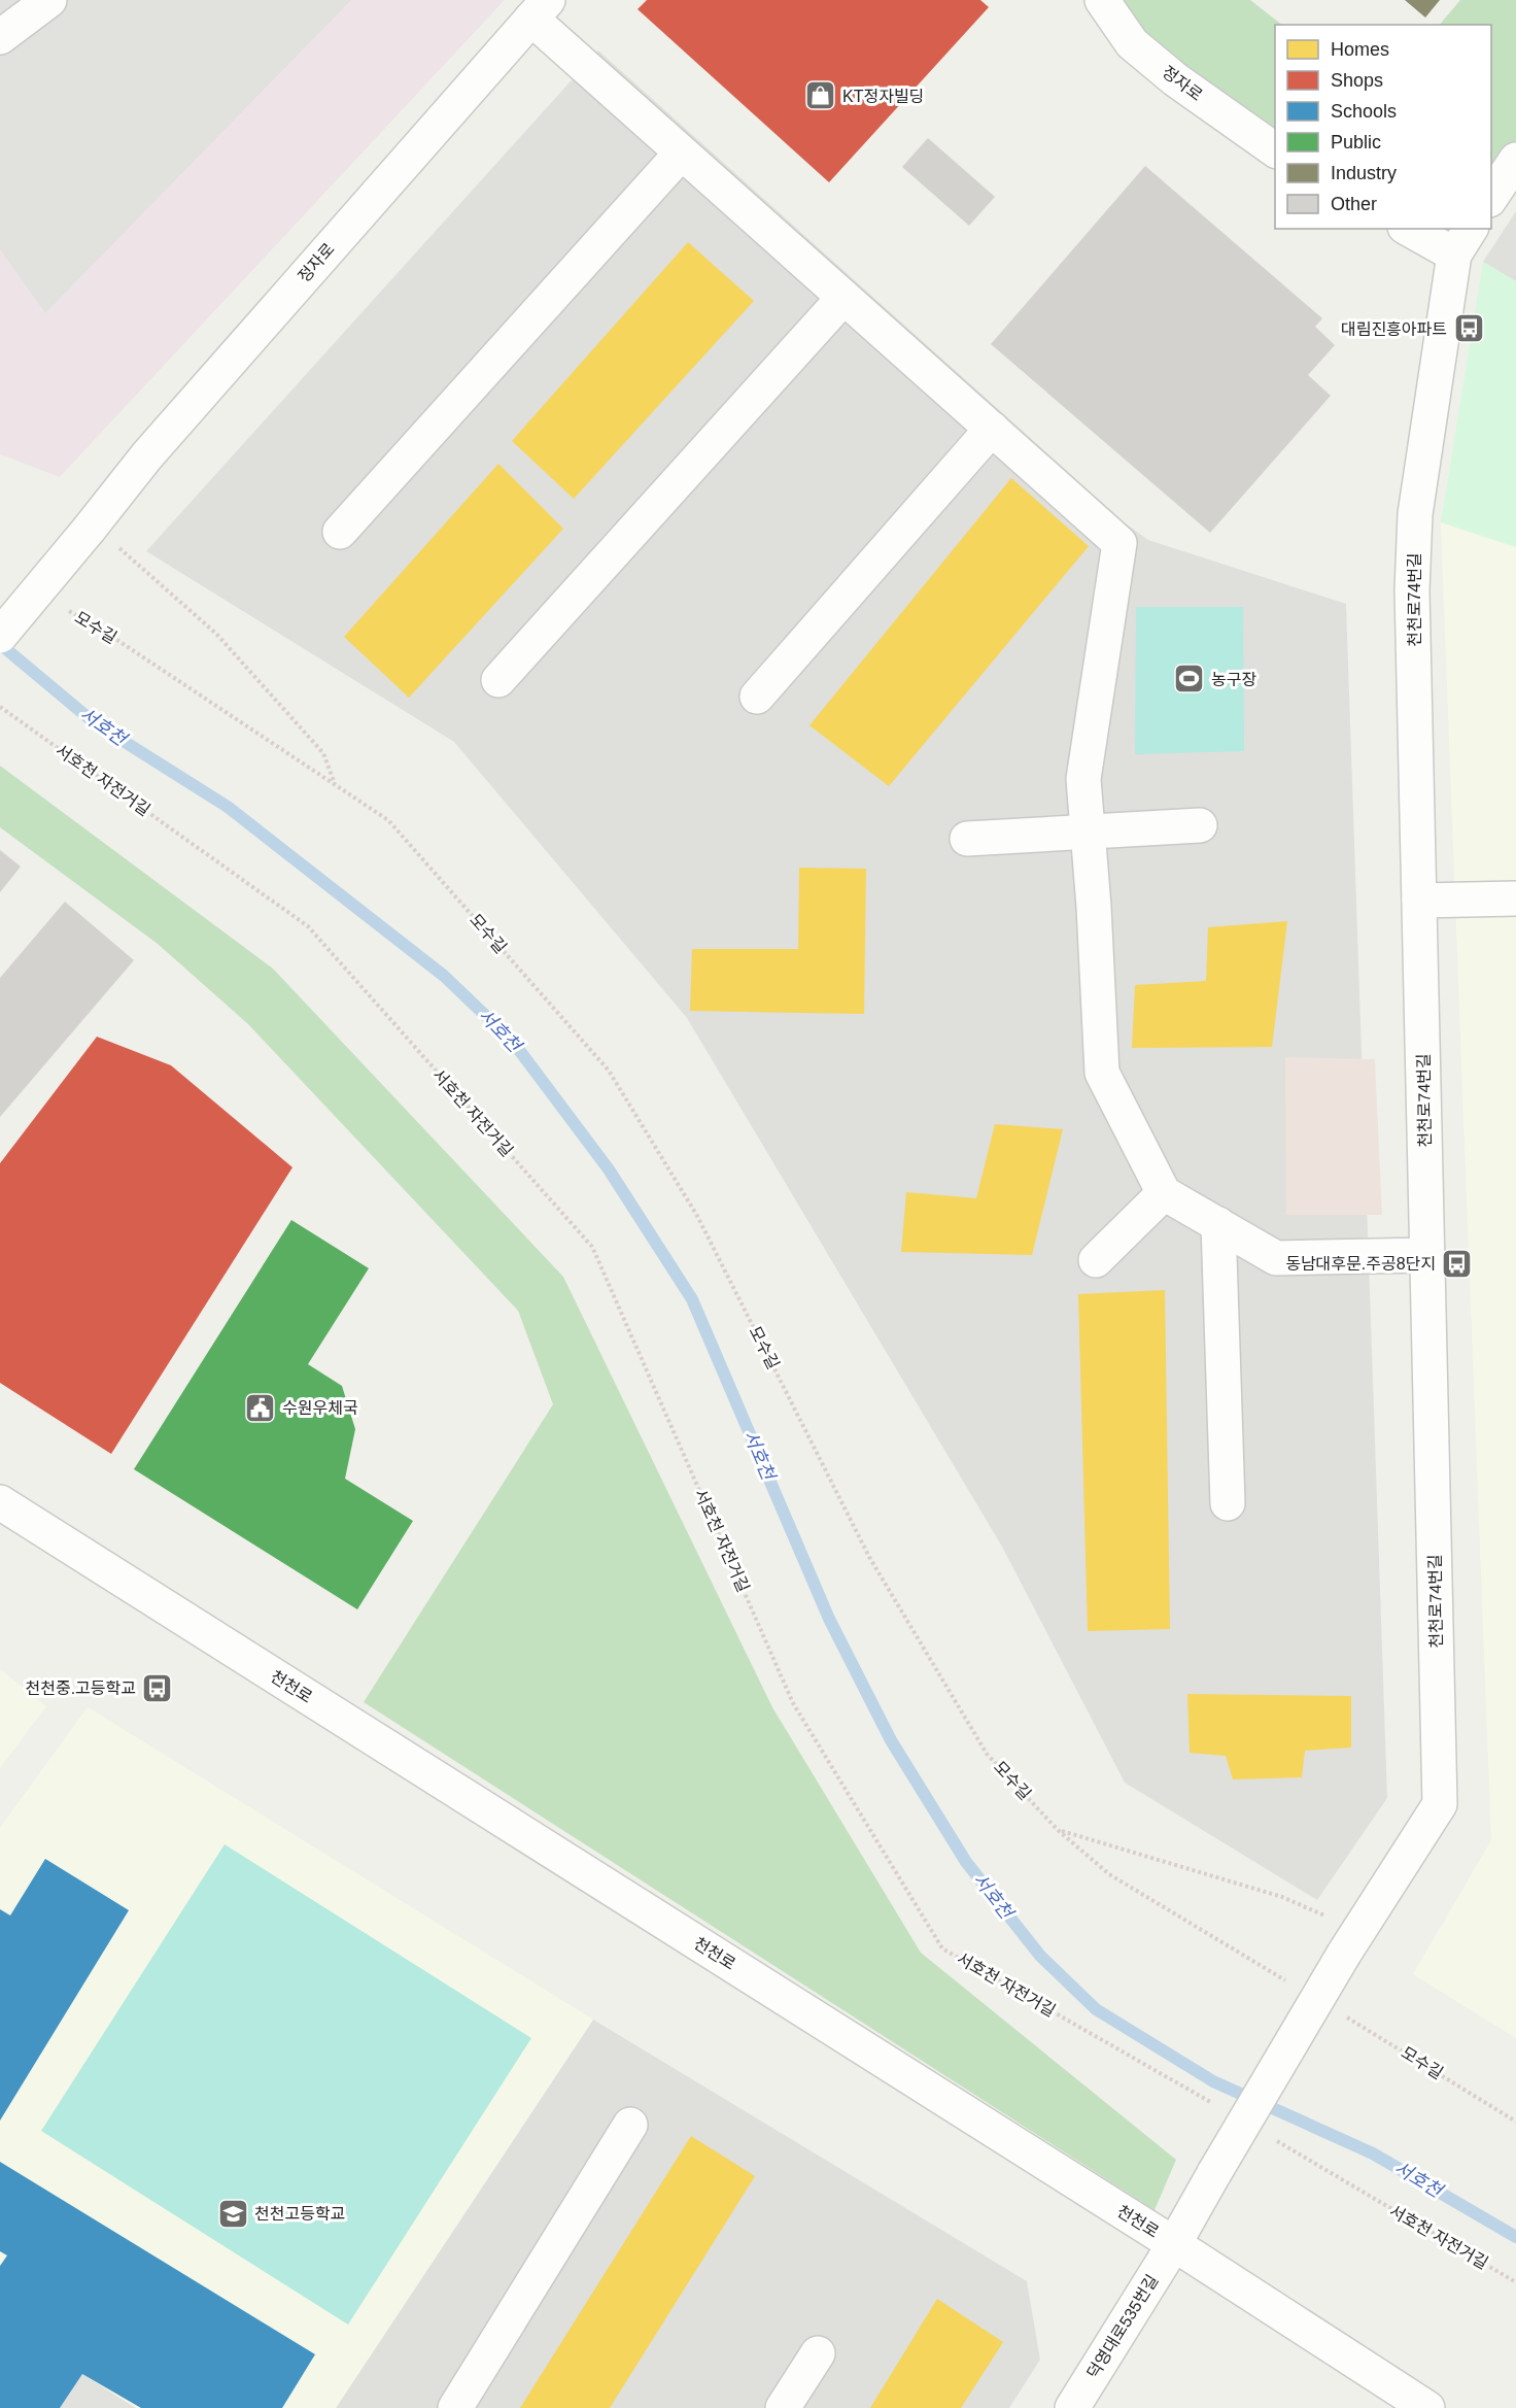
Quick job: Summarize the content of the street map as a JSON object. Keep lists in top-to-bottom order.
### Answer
{
  "streets": {
    "street": [
      "정자로",
      "천천로74번길",
      "천천로",
      "덕영대로535번길"
    ],
    "path": ["모수길", "서호천 자전거길"]
  },
  "crossings": [
    ["천천로74번길", "천천로"],
    ["천천로74번길", "덕영대로535번길"],
    ["천천로", "덕영대로535번길"]
  ],
  "water": ["서호천"],
  "places": {
    "shop": ["KT정자빌딩"],
    "bus stop": ["대림진흥아파트", "동남대후문.주공8단지", "천천중.고등학교"],
    "sports": ["농구장"],
    "public building": ["수원우체국"],
    "school or university": ["천천고등학교"]
  },
  "legend": [
    "Homes",
    "Shops",
    "Schools",
    "Public",
    "Industry",
    "Other"
  ]
}
